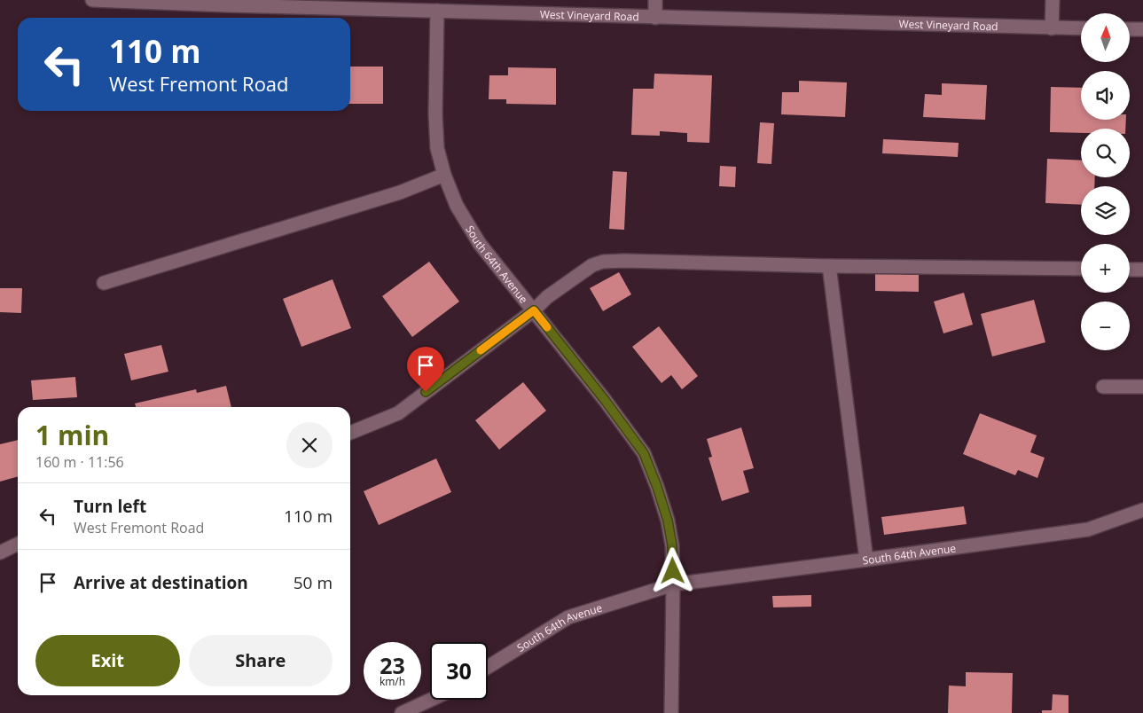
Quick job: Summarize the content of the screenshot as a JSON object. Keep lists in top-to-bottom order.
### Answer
{
  "streets": {
    "street": ["West Vineyard Road", "South 64th Avenue"]
  },
  "crossings": [
    ["West Vineyard Road", "South 64th Avenue"]
  ],
  "north": "top",
  "page": {
    "map_buttons": ["+", "−"],
    "turn": ["110 m", "West Fremont Road"],
    "heading": ["1 min", "160 m · 11:56"],
    "list": [
      {
        "name": "Turn left",
        "note": "West Fremont Road",
        "value": "110 m"
      },
      {
        "name": "Arrive at destination",
        "value": "50 m"
      }
    ],
    "buttons": ["Exit", "Share"],
    "speed": "23 km/h",
    "limit": "30"
  }
}
